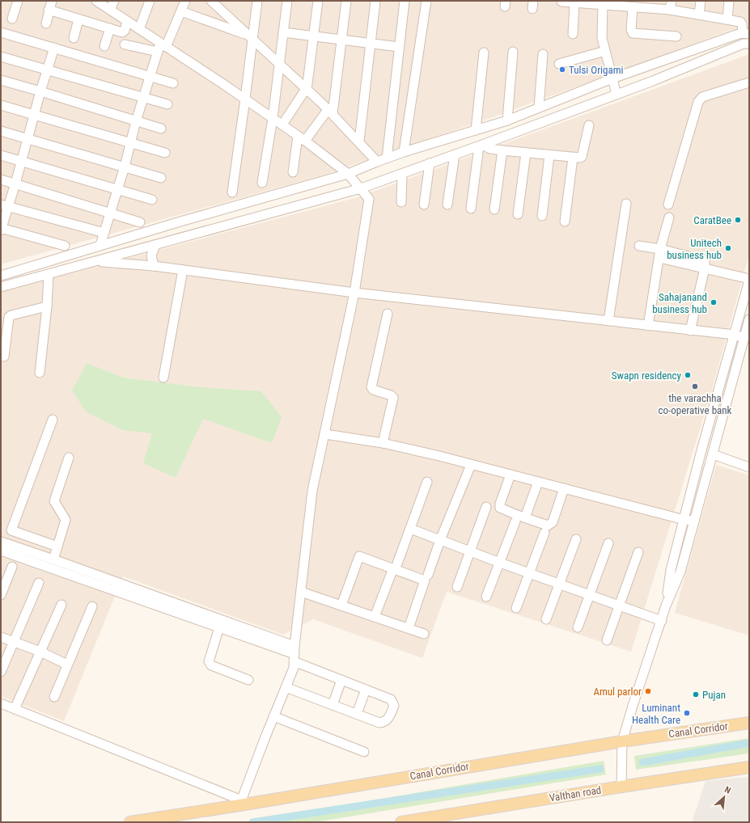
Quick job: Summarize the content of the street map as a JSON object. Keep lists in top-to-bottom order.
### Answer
{
  "streets": {
    "main road": ["Canal Corridor", "Valthan road"]
  },
  "places": [
    "Tulsi Origami",
    "CaratBee",
    "Unitech business hub",
    "Sahajanand business hub",
    "Swapn residency",
    "the varachha co-operative bank",
    "Amul parlor",
    "Pujan",
    "Luminant Health Care"
  ],
  "north": "top right"
}
